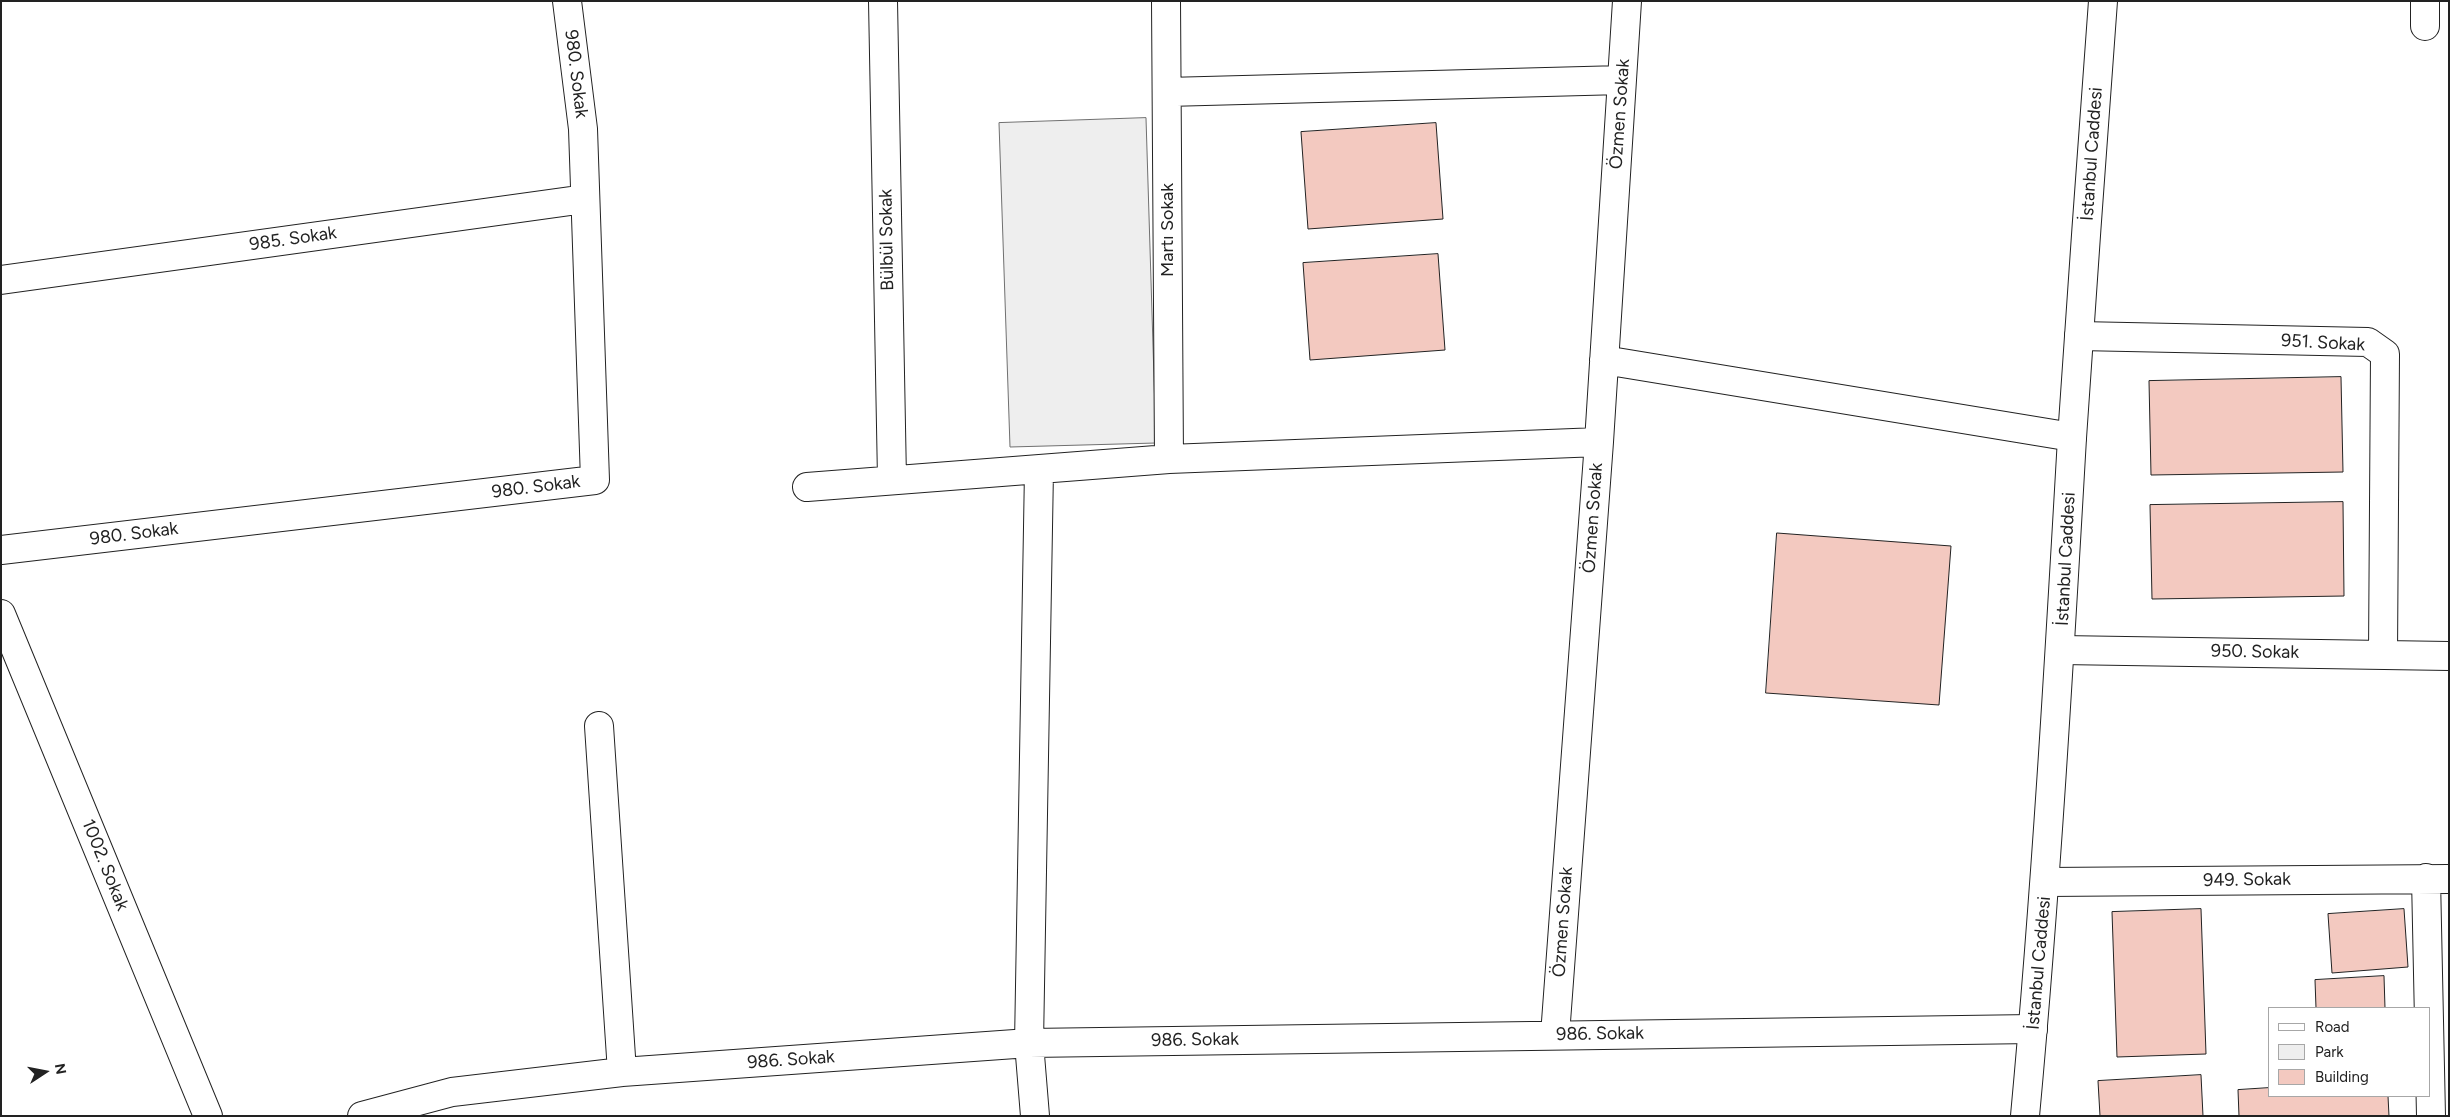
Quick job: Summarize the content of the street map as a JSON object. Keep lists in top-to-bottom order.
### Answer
{
  "streets": {
    "street": [
      "980. Sokak",
      "Özmen Sokak",
      "İstanbul Caddesi",
      "Martı Sokak",
      "985. Sokak",
      "Bülbül Sokak",
      "951. Sokak",
      "950. Sokak",
      "1002. Sokak",
      "949. Sokak",
      "986. Sokak"
    ]
  },
  "crossings": [
    ["980. Sokak", "985. Sokak"],
    ["Özmen Sokak", "986. Sokak"],
    ["İstanbul Caddesi", "951. Sokak"],
    ["İstanbul Caddesi", "950. Sokak"],
    ["İstanbul Caddesi", "949. Sokak"],
    ["İstanbul Caddesi", "986. Sokak"],
    ["951. Sokak", "950. Sokak"]
  ],
  "legend": ["Road", "Park", "Building"],
  "north": "right"
}
